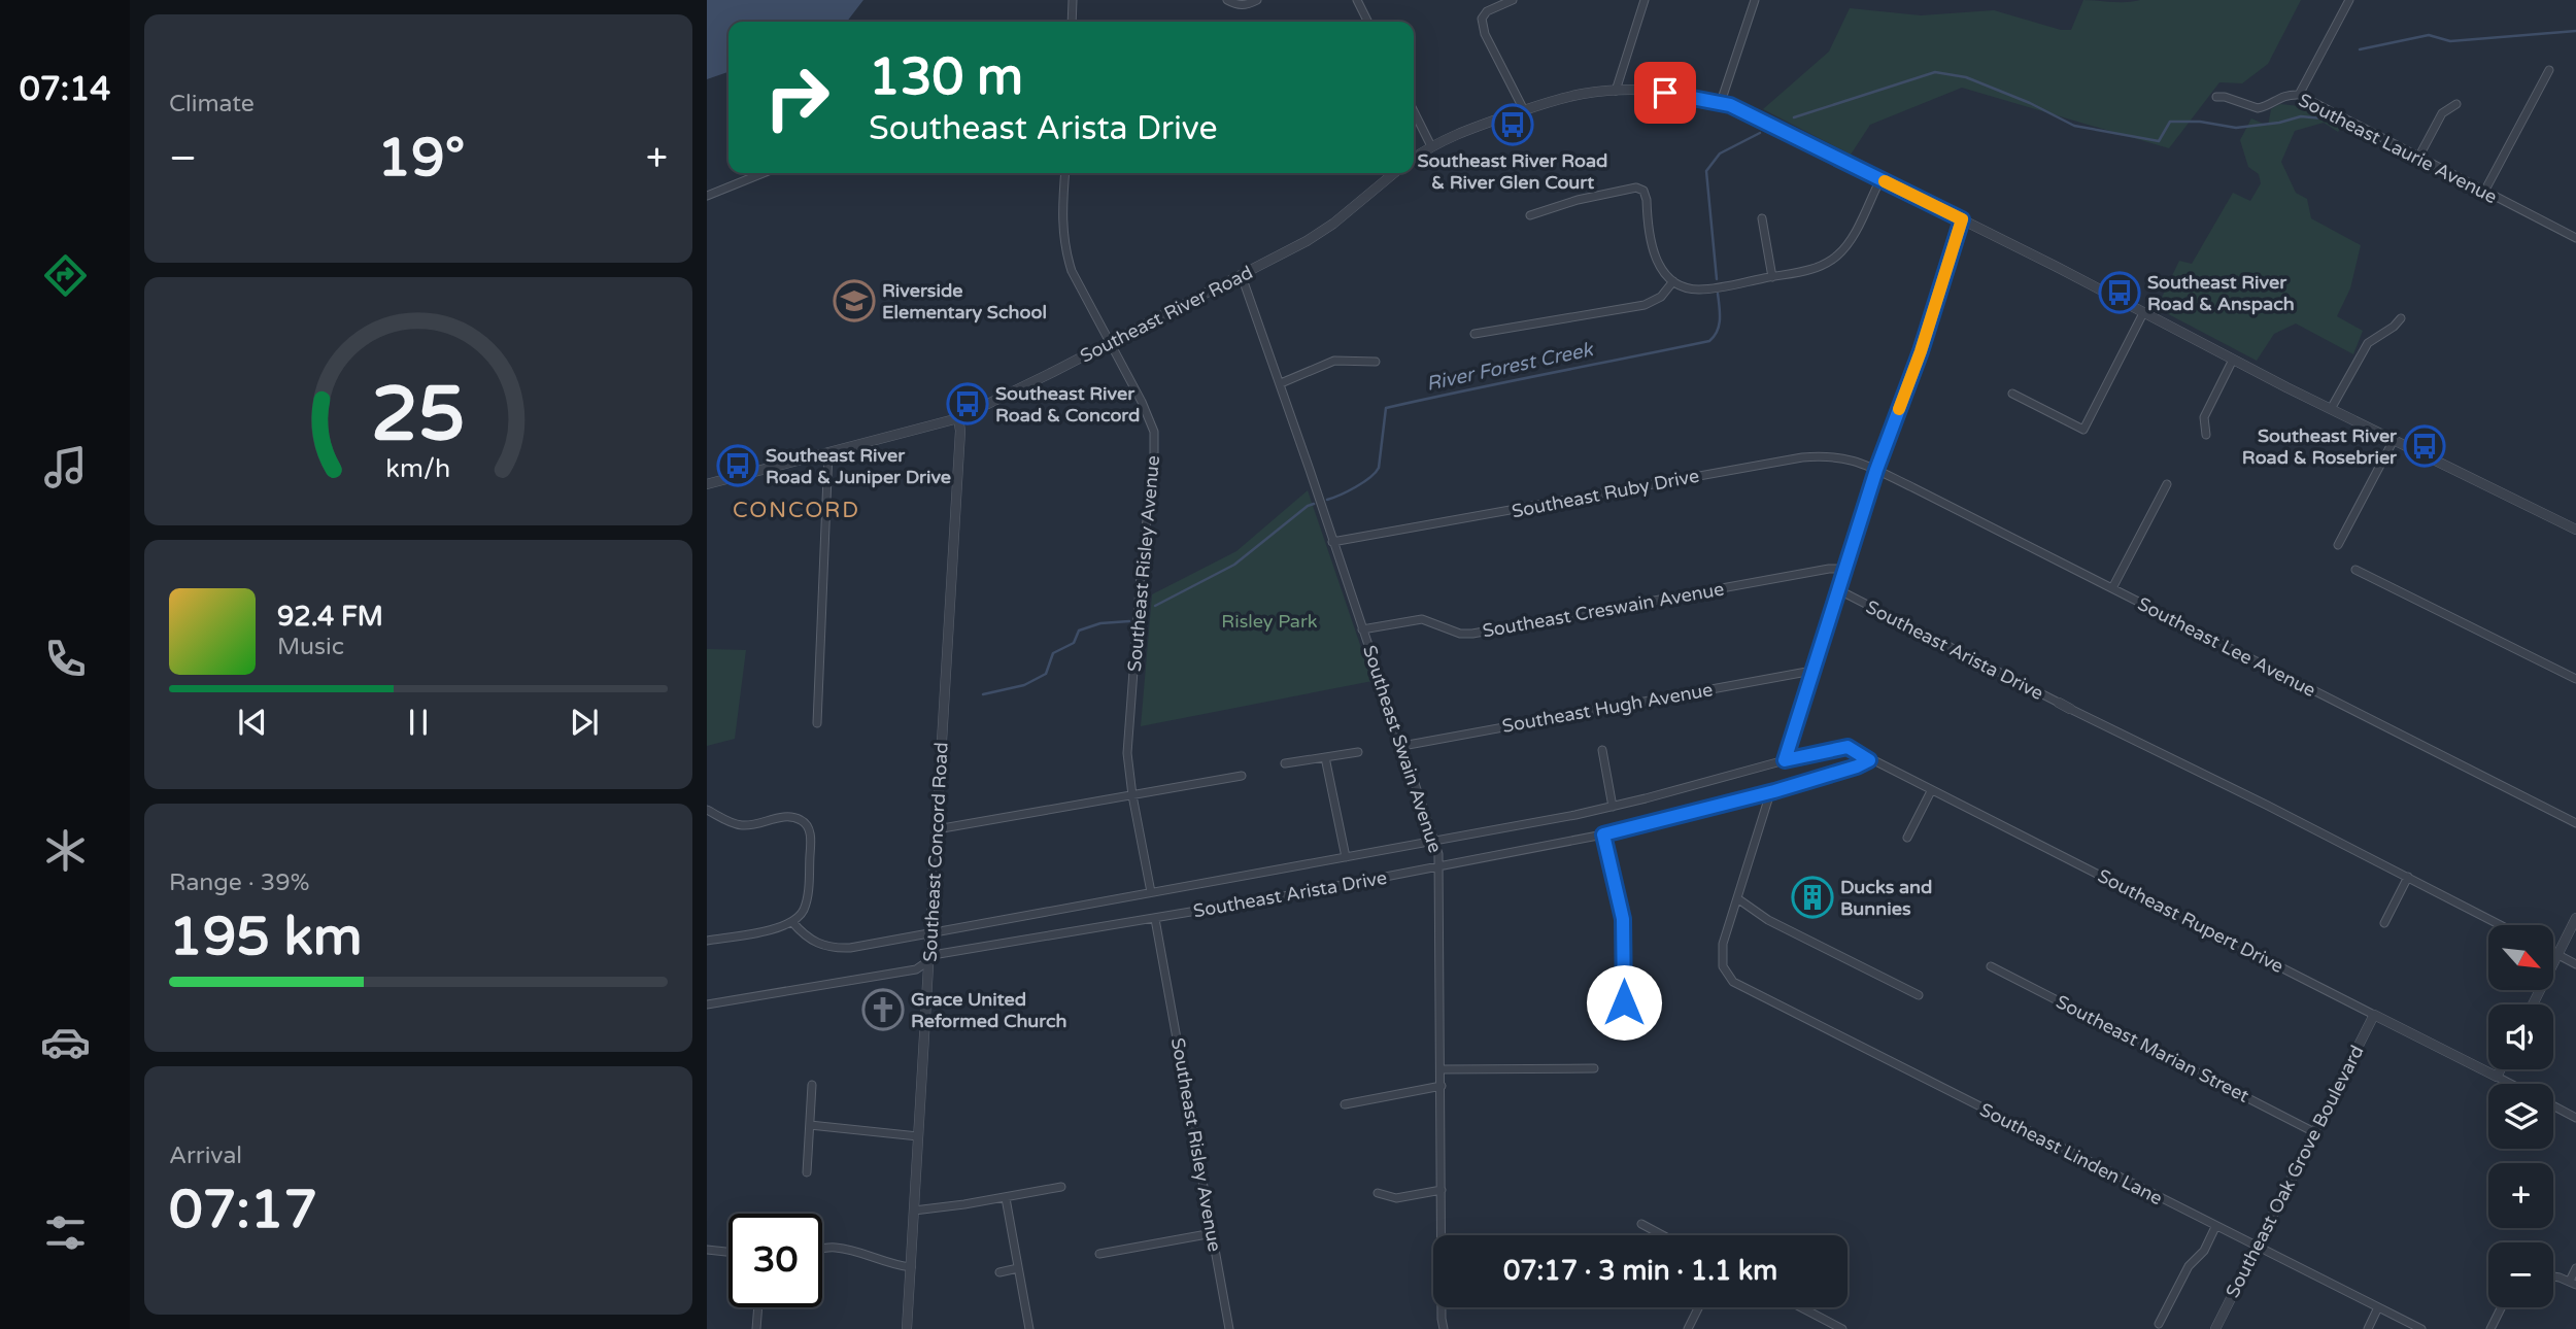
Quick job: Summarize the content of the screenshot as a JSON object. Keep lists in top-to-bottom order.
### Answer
{
  "streets": {
    "street": [
      "Southeast Laurie Avenue",
      "Southeast River Road",
      "Southeast Ruby Drive",
      "Southeast Risley Avenue",
      "Southeast Creswain Avenue",
      "Southeast Lee Avenue",
      "Southeast Arista Drive",
      "Southeast Hugh Avenue",
      "Southeast Swain Avenue",
      "Southeast Concord Road",
      "Southeast Rupert Drive",
      "Southeast Marian Street",
      "Southeast Linden Lane",
      "Southeast Oak Grove Boulevard"
    ]
  },
  "crossings": [
    ["Southeast River Road", "Southeast Risley Avenue"],
    ["Southeast River Road", "Southeast Swain Avenue"],
    ["Southeast River Road", "Southeast Concord Road"],
    ["Southeast Ruby Drive", "Southeast Lee Avenue"],
    ["Southeast Ruby Drive", "Southeast Swain Avenue"],
    ["Southeast Risley Avenue", "Southeast Arista Drive"],
    ["Southeast Creswain Avenue", "Southeast Swain Avenue"],
    ["Southeast Arista Drive", "Southeast Swain Avenue"],
    ["Southeast Arista Drive", "Southeast Concord Road"],
    ["Southeast Arista Drive", "Southeast Rupert Drive"],
    ["Southeast Hugh Avenue", "Southeast Swain Avenue"],
    ["Southeast Rupert Drive", "Southeast Oak Grove Boulevard"],
    ["Southeast Marian Street", "Southeast Oak Grove Boulevard"],
    ["Southeast Linden Lane", "Southeast Oak Grove Boulevard"]
  ],
  "districts": ["CONCORD"],
  "water": ["River Forest Creek"],
  "parks": ["Risley Park"],
  "places": {
    "bus stop": [
      "Southeast River Road & River Glen Court",
      "Southeast River Road & Anspach",
      "Southeast River Road & Concord",
      "Southeast River Road & Rosebrier",
      "Southeast River Road & Juniper Drive"
    ],
    "school or university": ["Riverside Elementary School"],
    "building": ["Ducks and Bunnies"],
    "church": ["Grace United Reformed Church"]
  },
  "north": "bottom right",
  "page": {
    "tabs": "07:14",
    "tile": [
      "Climate",
      ["Range · 39%", "195 km"],
      ["Arrival", "07:17"]
    ],
    "turn": ["130 m", "Southeast Arista Drive"],
    "heat": ["−", "19°", "+"],
    "song": ["92.4 FM", "Music"],
    "map_buttons": ["+", "−"],
    "limit": "30",
    "trip": "07:17 · 3 min · 1.1 km",
    "gauge": ["25", "km/h"]
  }
}
